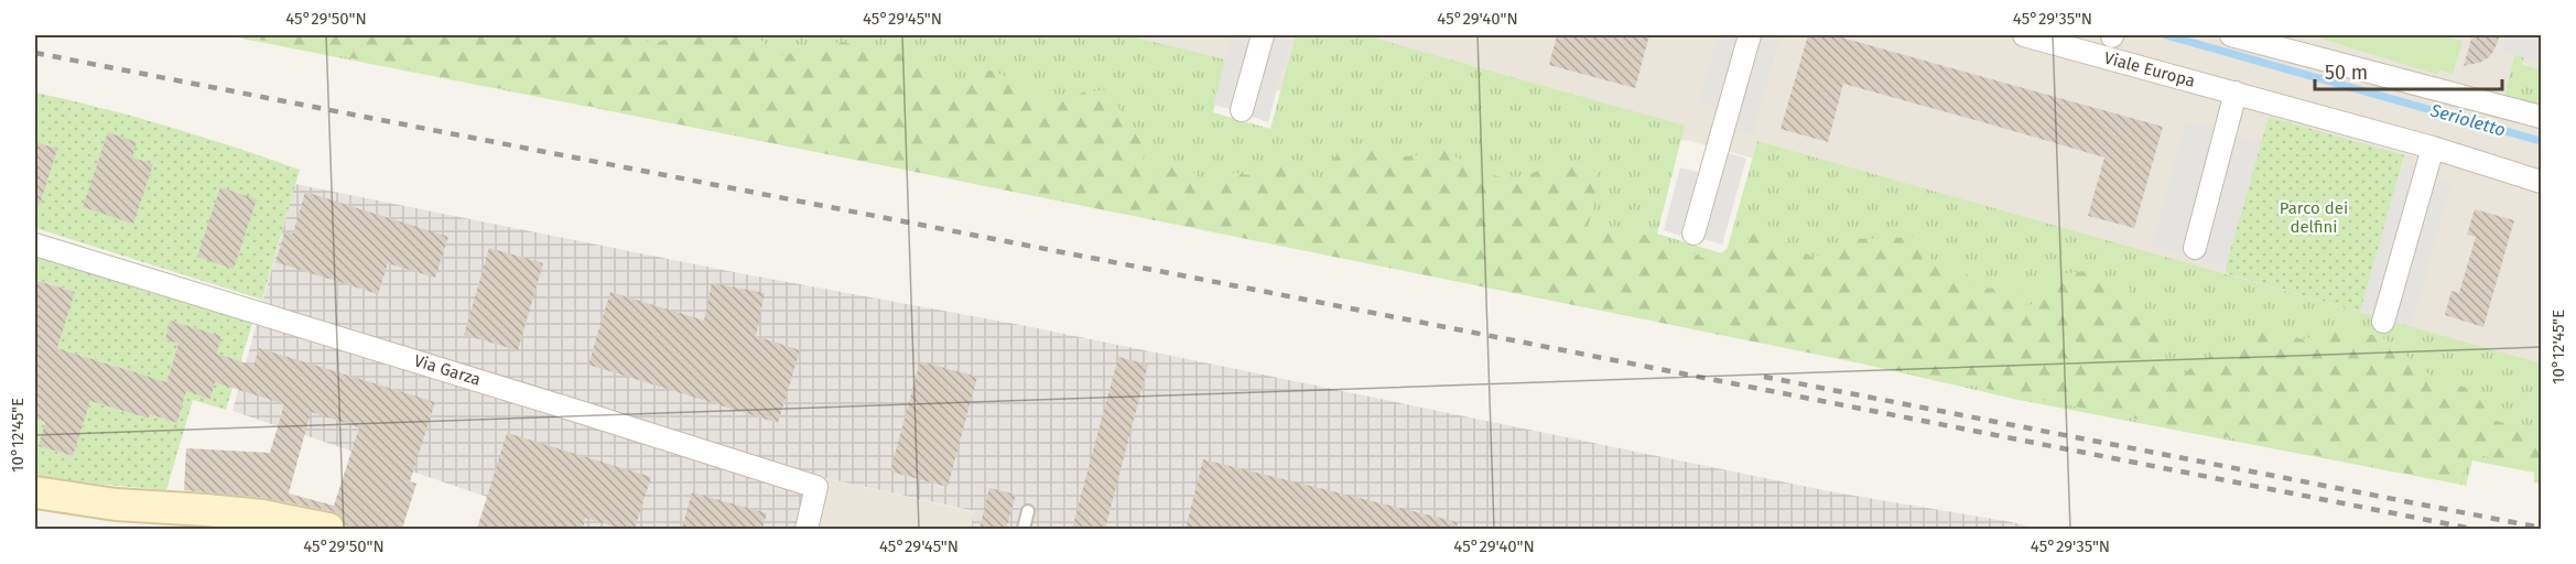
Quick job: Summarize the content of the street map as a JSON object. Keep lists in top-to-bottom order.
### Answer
{
  "streets": {
    "street": ["Viale Europa", "Via Garza"]
  },
  "water": ["Serioletto"],
  "parks": ["Parco dei delfini"],
  "scale_bar": "50 m",
  "coordinates": [
    "45°29'50\"N",
    "45°29'45\"N",
    "45°29'40\"N",
    "45°29'35\"N",
    "10°12'45\"E"
  ]
}
